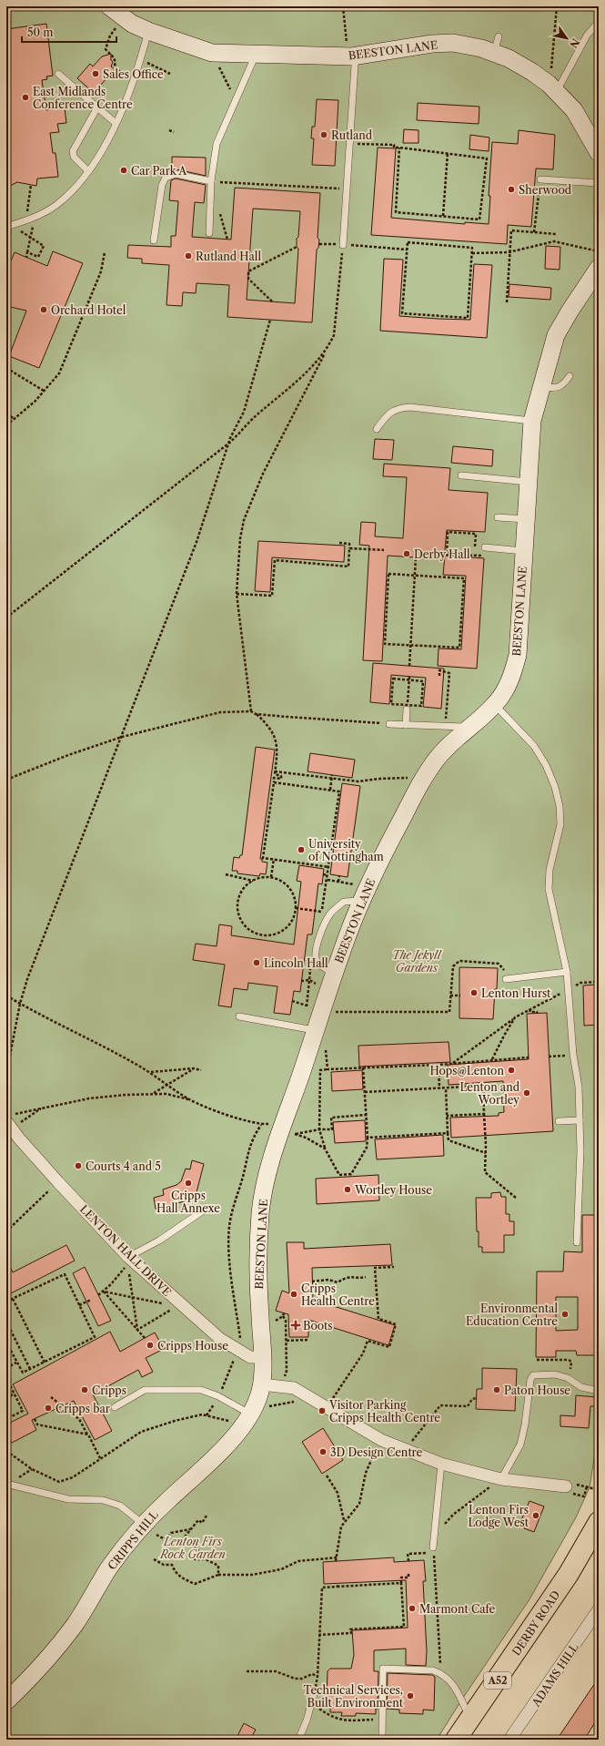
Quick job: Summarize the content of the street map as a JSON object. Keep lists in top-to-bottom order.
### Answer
{
  "streets": {
    "highway": ["DERBY ROAD", "A52"],
    "street": [
      "BEESTON LANE",
      "LENTON HALL DRIVE",
      "CRIPPS HILL",
      "ADAMS HILL"
    ]
  },
  "crossings": [
    ["BEESTON LANE", "LENTON HALL DRIVE"],
    ["BEESTON LANE", "CRIPPS HILL"]
  ],
  "parks": ["The Jekyll Gardens", "Lenton Firs Rock Garden"],
  "places": {
    "other": [
      "Sales Office",
      "East Midlands Conference Centre",
      "Rutland",
      "Car Park A",
      "Sherwood",
      "Rutland Hall",
      "Orchard Hotel",
      "Derby Hall",
      "University of Nottingham",
      "Lincoln Hall",
      "Lenton Hurst",
      "Hops@Lenton",
      "Lenton and Wortley",
      "Courts 4 and 5",
      "Cripps Hall Annexe",
      "Wortley House",
      "Cripps Health Centre",
      "Environmental Education Centre",
      "Cripps House",
      "Cripps",
      "Paton House",
      "Cripps bar",
      "Visitor Parking Cripps Health Centre",
      "3D Design Centre",
      "Lenton Firs Lodge West",
      "Marmont Cafe",
      "Technical Services, Built Environment"
    ],
    "health": ["Boots"]
  },
  "scale_bar": "50 m",
  "north": "bottom right"
}
